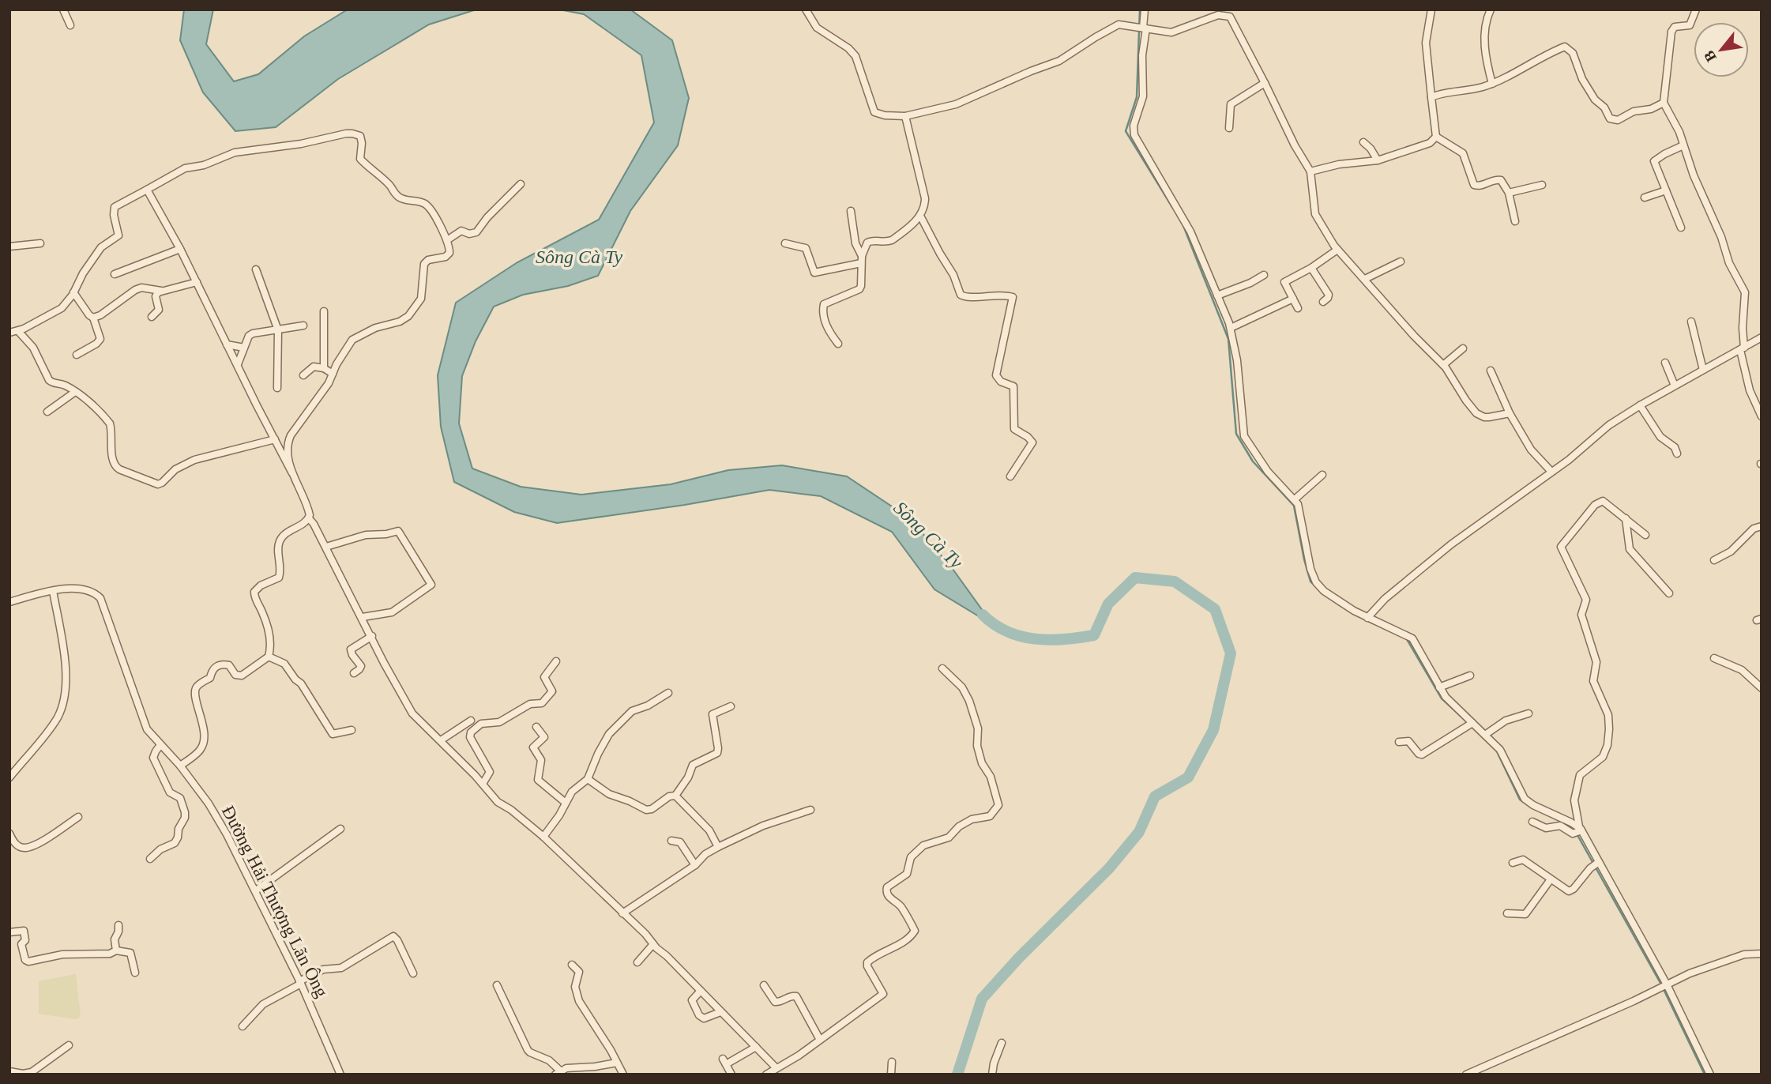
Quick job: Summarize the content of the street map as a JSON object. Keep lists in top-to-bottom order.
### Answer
{
  "streets": {
    "street": ["Đường Hải Thượng Lãn Ông"]
  },
  "water": ["Sông Cà Ty"],
  "north": "bottom left"
}
